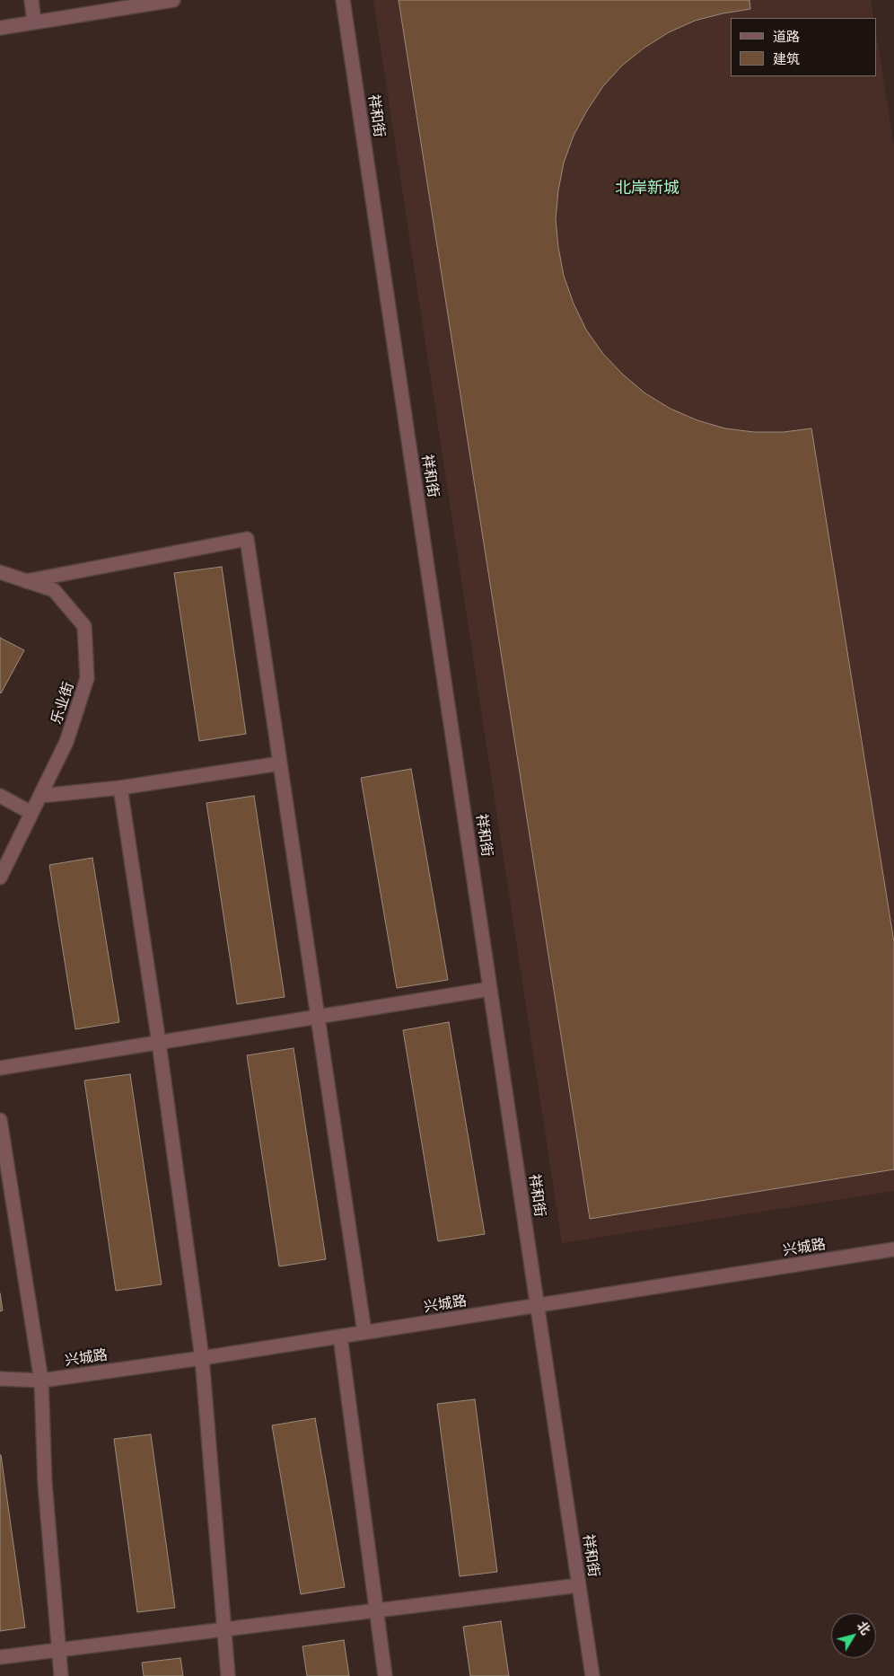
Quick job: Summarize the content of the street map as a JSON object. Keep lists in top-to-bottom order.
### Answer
{
  "streets": {
    "street": ["祥和街", "乐业街", "兴城路"]
  },
  "crossings": [
    ["祥和街", "兴城路"]
  ],
  "districts": ["北岸新城"],
  "legend": ["道路", "建筑"],
  "north": "top right"
}
